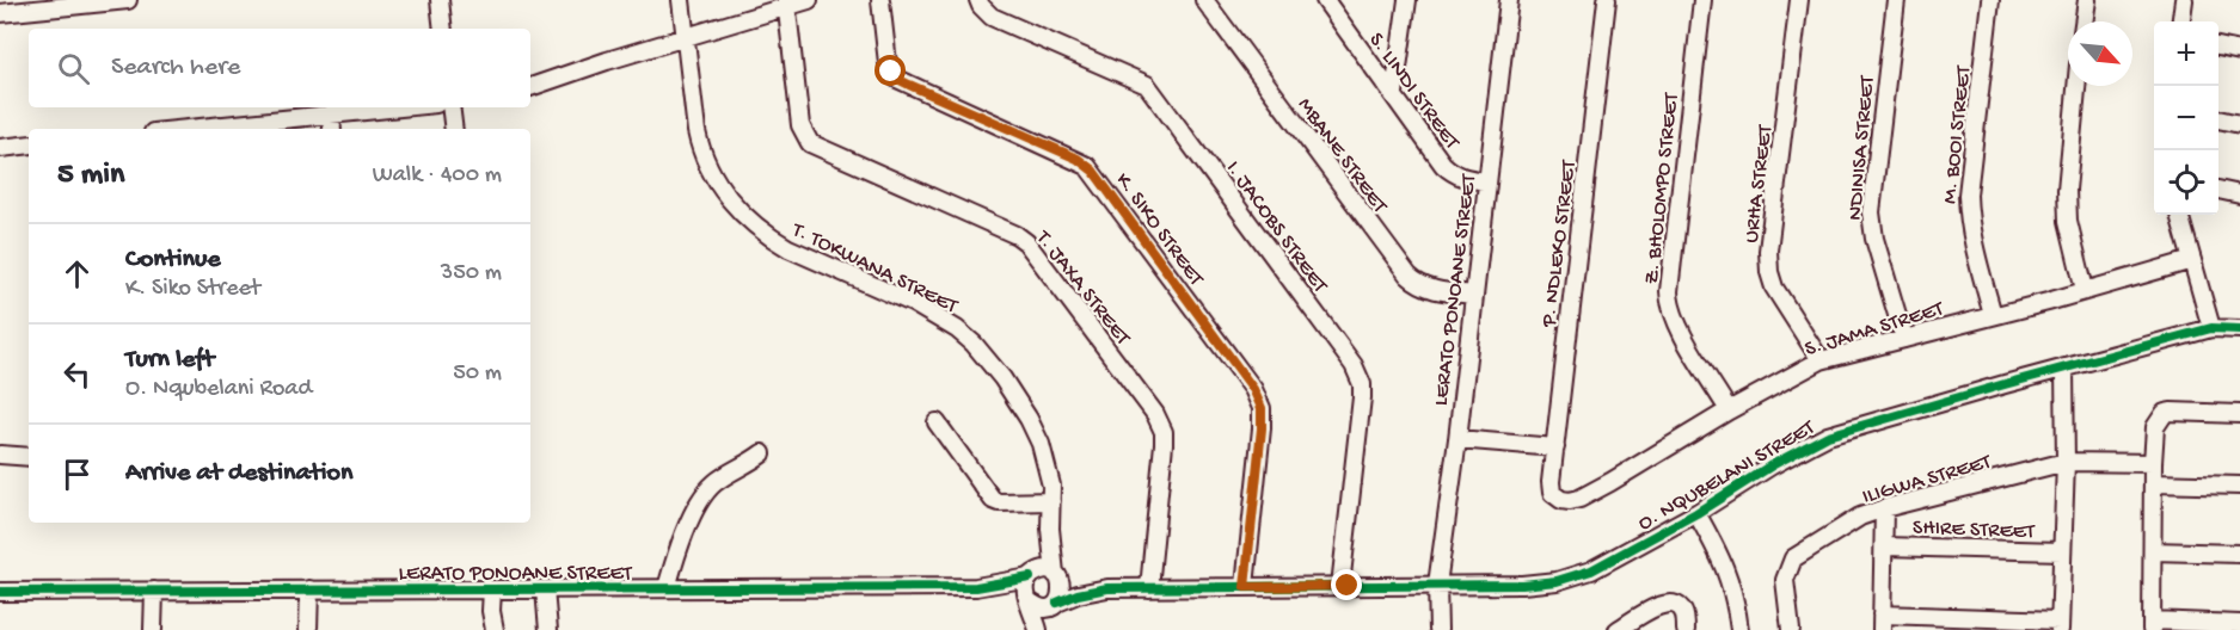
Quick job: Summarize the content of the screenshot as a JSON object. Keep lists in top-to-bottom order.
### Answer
{
  "streets": {
    "street": [
      "S. LINDI STREET",
      "M. BOOI STREET",
      "NDINISA STREET",
      "MBANE STREET",
      "URHA STREET",
      "Z. BHOLOMPO STREET",
      "I. JACOBS STREET",
      "K. SIKO STREET",
      "P. NDLEKO STREET",
      "T. TOKWANA STREET",
      "T. JAXA STREET",
      "LERATO PONOANE STREET",
      "S. JAMA STREET",
      "O. NQUBELANI STREET",
      "ILIGWA STREET",
      "SHIRE STREET"
    ]
  },
  "crossings": [
    ["S. LINDI STREET", "LERATO PONOANE STREET"],
    ["M. BOOI STREET", "S. JAMA STREET"],
    ["NDINISA STREET", "S. JAMA STREET"],
    ["MBANE STREET", "LERATO PONOANE STREET"],
    ["URHA STREET", "S. JAMA STREET"],
    ["Z. BHOLOMPO STREET", "S. JAMA STREET"],
    ["I. JACOBS STREET", "O. NQUBELANI STREET"],
    ["K. SIKO STREET", "O. NQUBELANI STREET"],
    ["P. NDLEKO STREET", "S. JAMA STREET"],
    ["T. TOKWANA STREET", "LERATO PONOANE STREET"],
    ["T. JAXA STREET", "O. NQUBELANI STREET"],
    ["LERATO PONOANE STREET", "O. NQUBELANI STREET"]
  ],
  "north": "bottom right",
  "page": {
    "map_buttons": ["+", "−"],
    "search": "Search here",
    "heading": ["5 min", "Walk · 400 m"],
    "list": [
      ["Continue", "K. Siko Street", "350 m"],
      ["Turn left", "O. Nqubelani Road", "50 m"],
      "Arrive at destination"
    ]
  }
}
